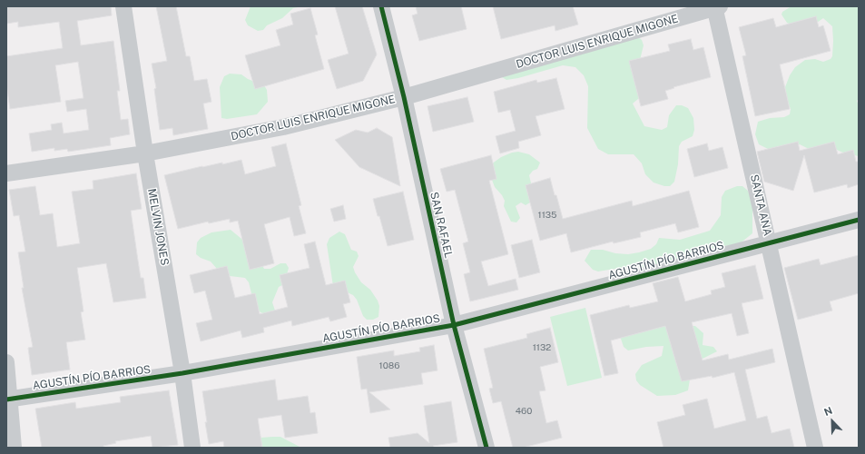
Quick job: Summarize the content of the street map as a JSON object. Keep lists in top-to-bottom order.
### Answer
{
  "streets": {
    "street": [
      "DOCTOR LUIS ENRIQUE MIGONE",
      "SANTA ANA",
      "SAN RAFAEL",
      "MELVIN JONES",
      "AGUSTÍN PÍO BARRIOS"
    ]
  },
  "crossings": [
    ["DOCTOR LUIS ENRIQUE MIGONE", "SANTA ANA"],
    ["DOCTOR LUIS ENRIQUE MIGONE", "SAN RAFAEL"],
    ["DOCTOR LUIS ENRIQUE MIGONE", "MELVIN JONES"],
    ["SANTA ANA", "AGUSTÍN PÍO BARRIOS"],
    ["SAN RAFAEL", "AGUSTÍN PÍO BARRIOS"],
    ["MELVIN JONES", "AGUSTÍN PÍO BARRIOS"]
  ],
  "house_numbers": [
    "1135",
    "1132",
    "1086",
    "460"
  ],
  "north": "top left"
}
